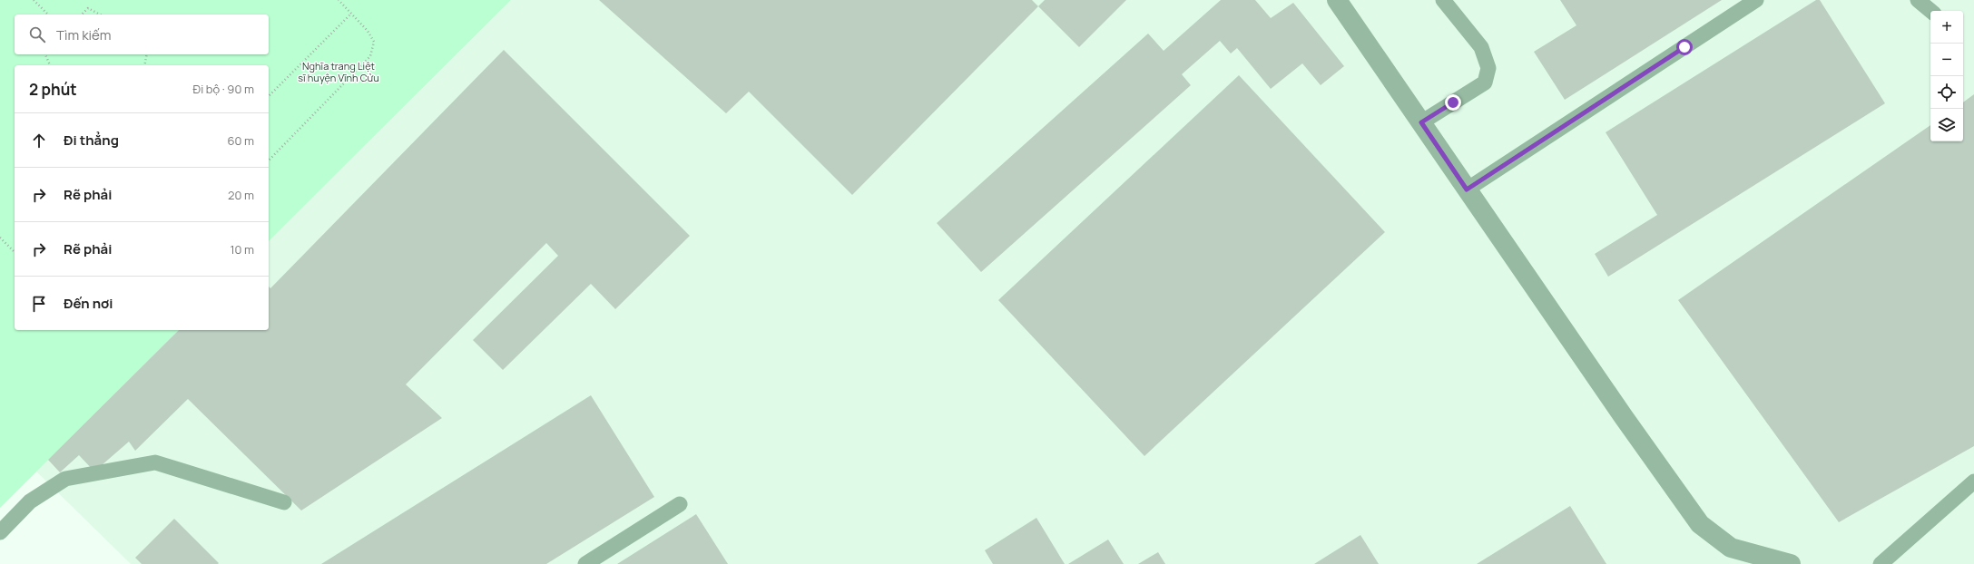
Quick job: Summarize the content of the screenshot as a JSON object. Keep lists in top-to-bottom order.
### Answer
{
  "parks": ["Nghĩa trang Liệt sĩ huyện Vĩnh Cửu"],
  "page": {
    "map_buttons": ["+", "−"],
    "search": "Tìm kiếm",
    "heading": ["2 phút", "Đi bộ · 90 m"],
    "list": [
      ["Đi thẳng", "60 m"],
      ["Rẽ phải", "20 m"],
      ["Rẽ phải", "10 m"],
      "Đến nơi"
    ]
  }
}
